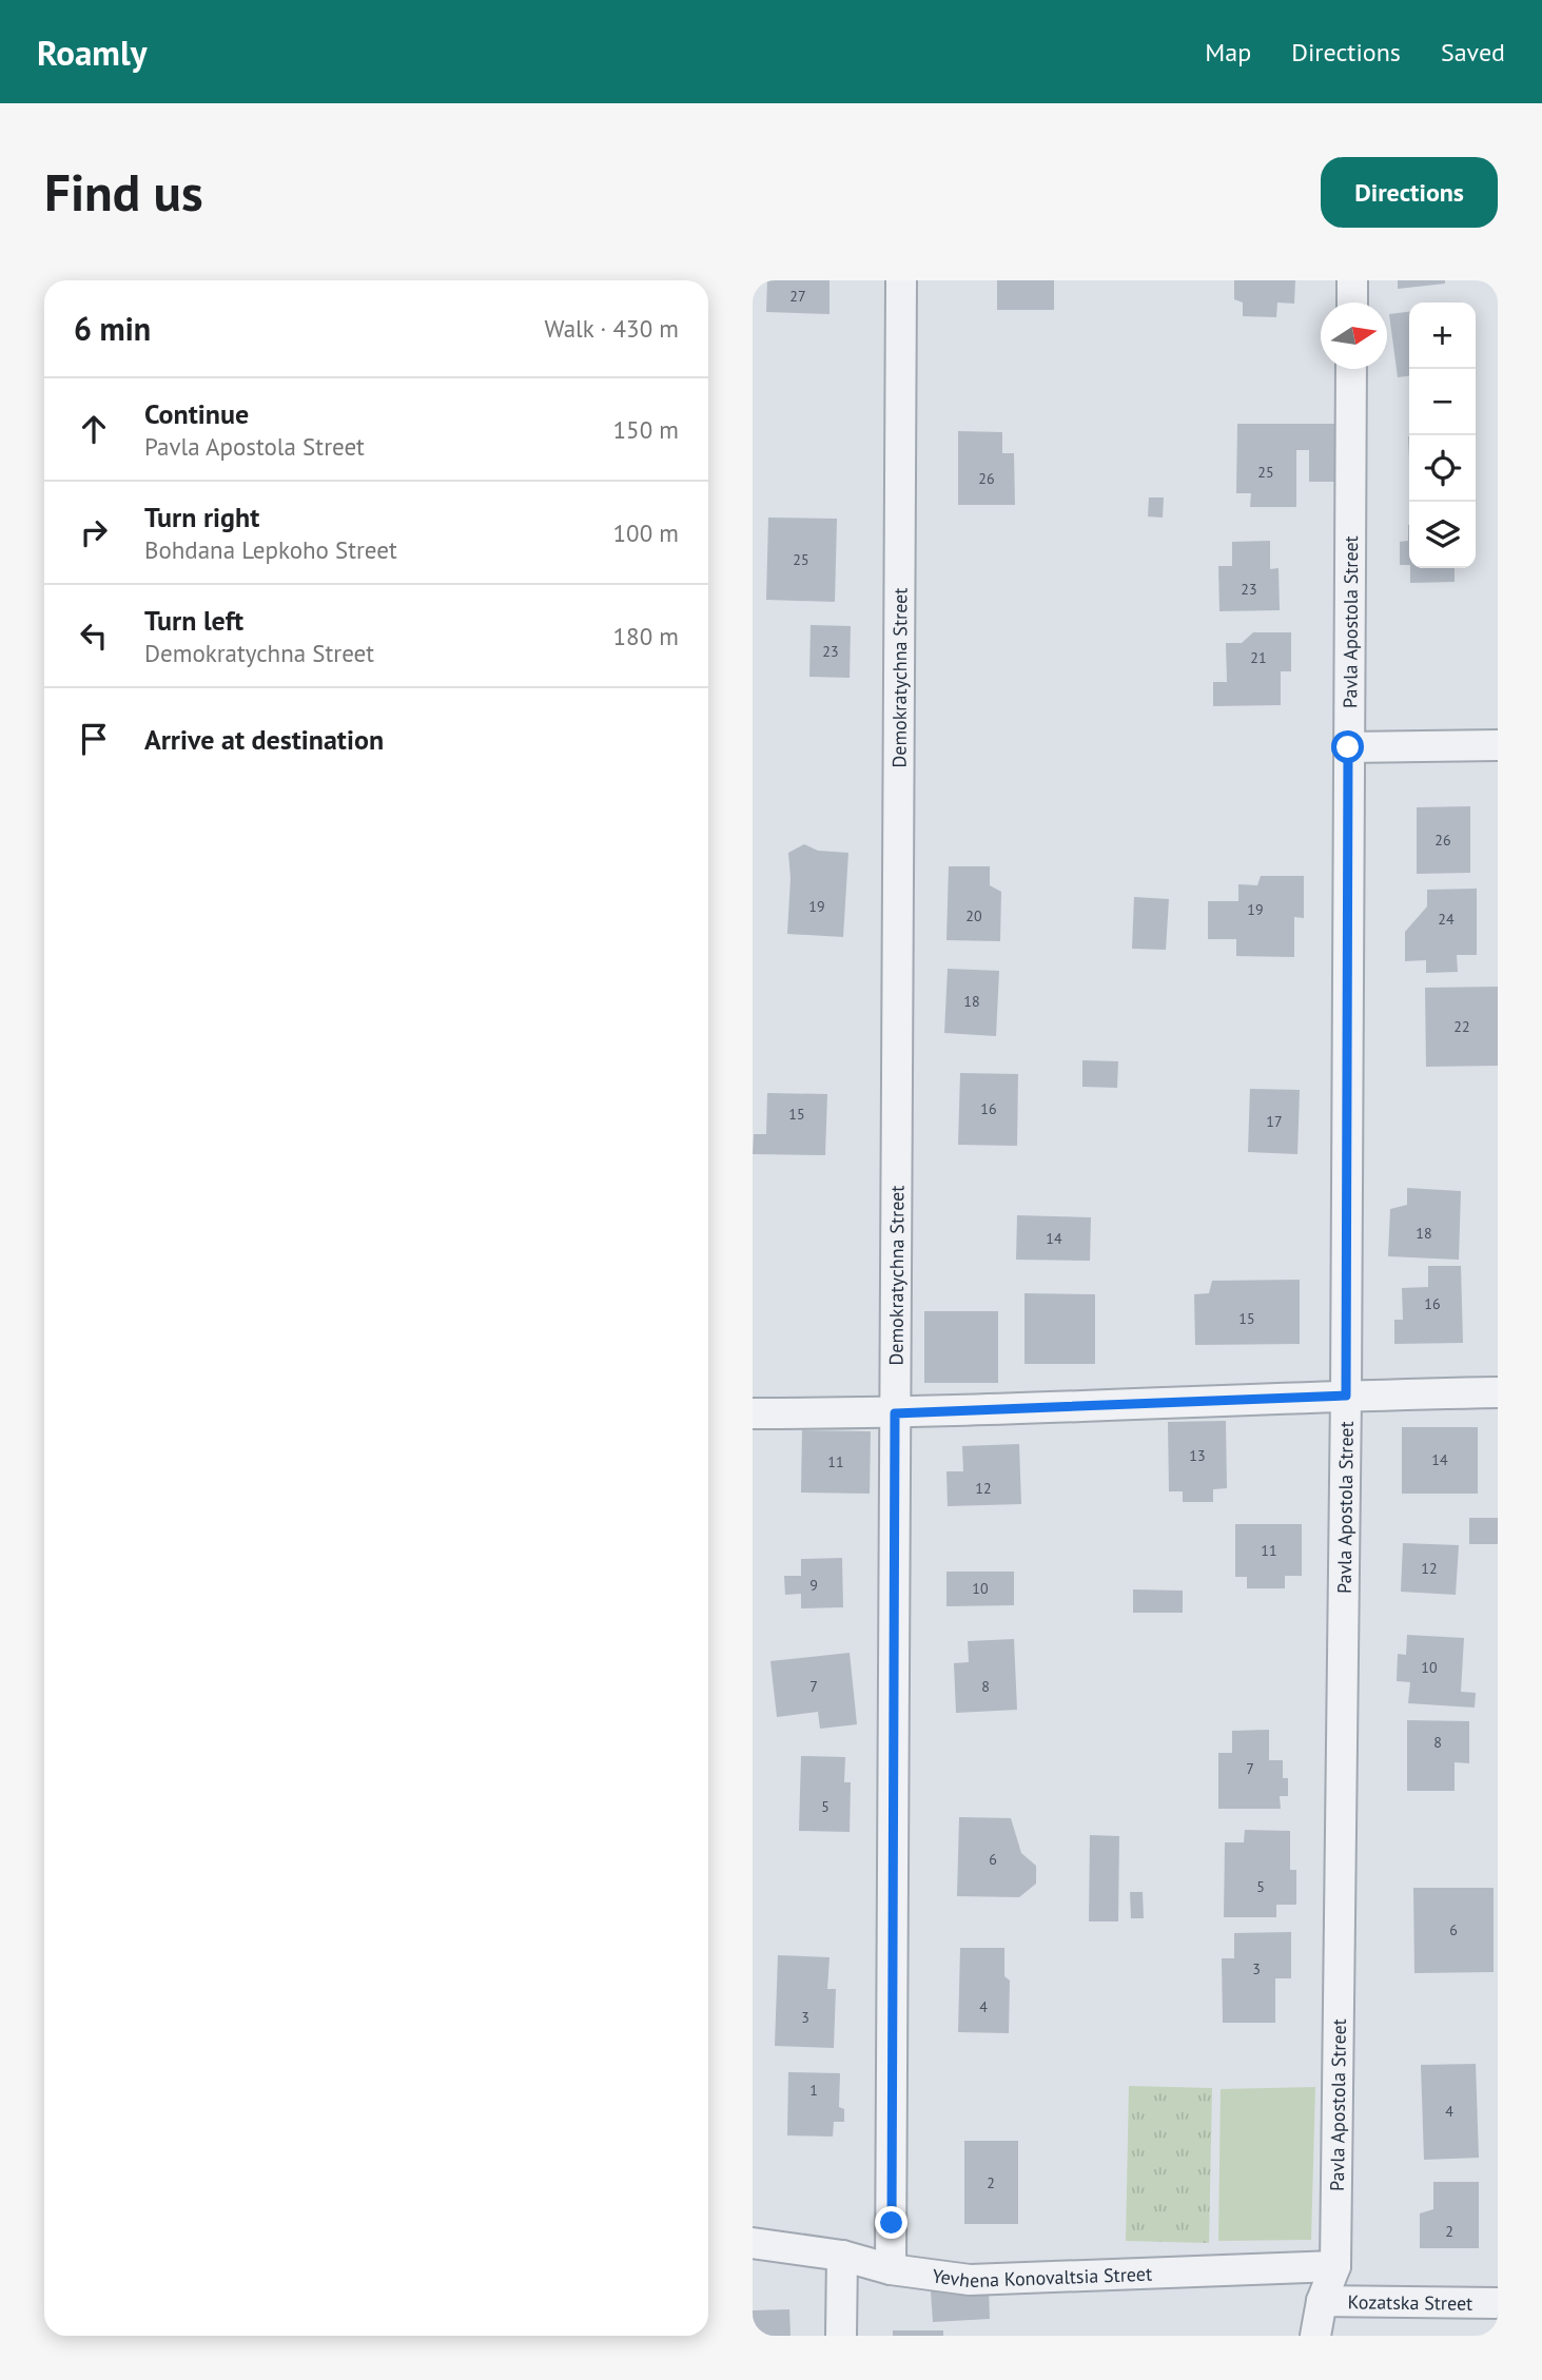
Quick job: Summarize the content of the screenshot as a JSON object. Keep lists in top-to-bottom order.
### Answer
{
  "streets": {
    "street": [
      "Pavla Apostola Street",
      "Demokratychna Street",
      "Yevhena Konovaltsia Street",
      "Kozatska Street"
    ]
  },
  "crossings": [
    ["Pavla Apostola Street", "Yevhena Konovaltsia Street"],
    ["Pavla Apostola Street", "Kozatska Street"],
    ["Demokratychna Street", "Yevhena Konovaltsia Street"]
  ],
  "house_numbers": [
    "27",
    "25",
    "26",
    "25",
    "23",
    "23",
    "21",
    "26",
    "19",
    "19",
    "20",
    "24",
    "18",
    "22",
    "16",
    "15",
    "17",
    "18",
    "14",
    "16",
    "15",
    "13",
    "14",
    "11",
    "12",
    "11",
    "12",
    "9",
    "10",
    "10",
    "7",
    "8",
    "8",
    "7",
    "5",
    "6",
    "5",
    "6",
    "3",
    "4",
    "3",
    "1",
    "4",
    "2",
    "2"
  ],
  "north": "right",
  "page": {
    "header": "Roamly",
    "nav": ["Map", "Directions", "Saved"],
    "buttons": "Directions",
    "title": "Find us",
    "heading": ["6 min", "Walk · 430 m"],
    "map_buttons": ["+", "−"],
    "list": [
      ["Continue", "Pavla Apostola Street", "150 m"],
      ["Turn right", "Bohdana Lepkoho Street", "100 m"],
      ["Turn left", "Demokratychna Street", "180 m"],
      "Arrive at destination"
    ]
  }
}
